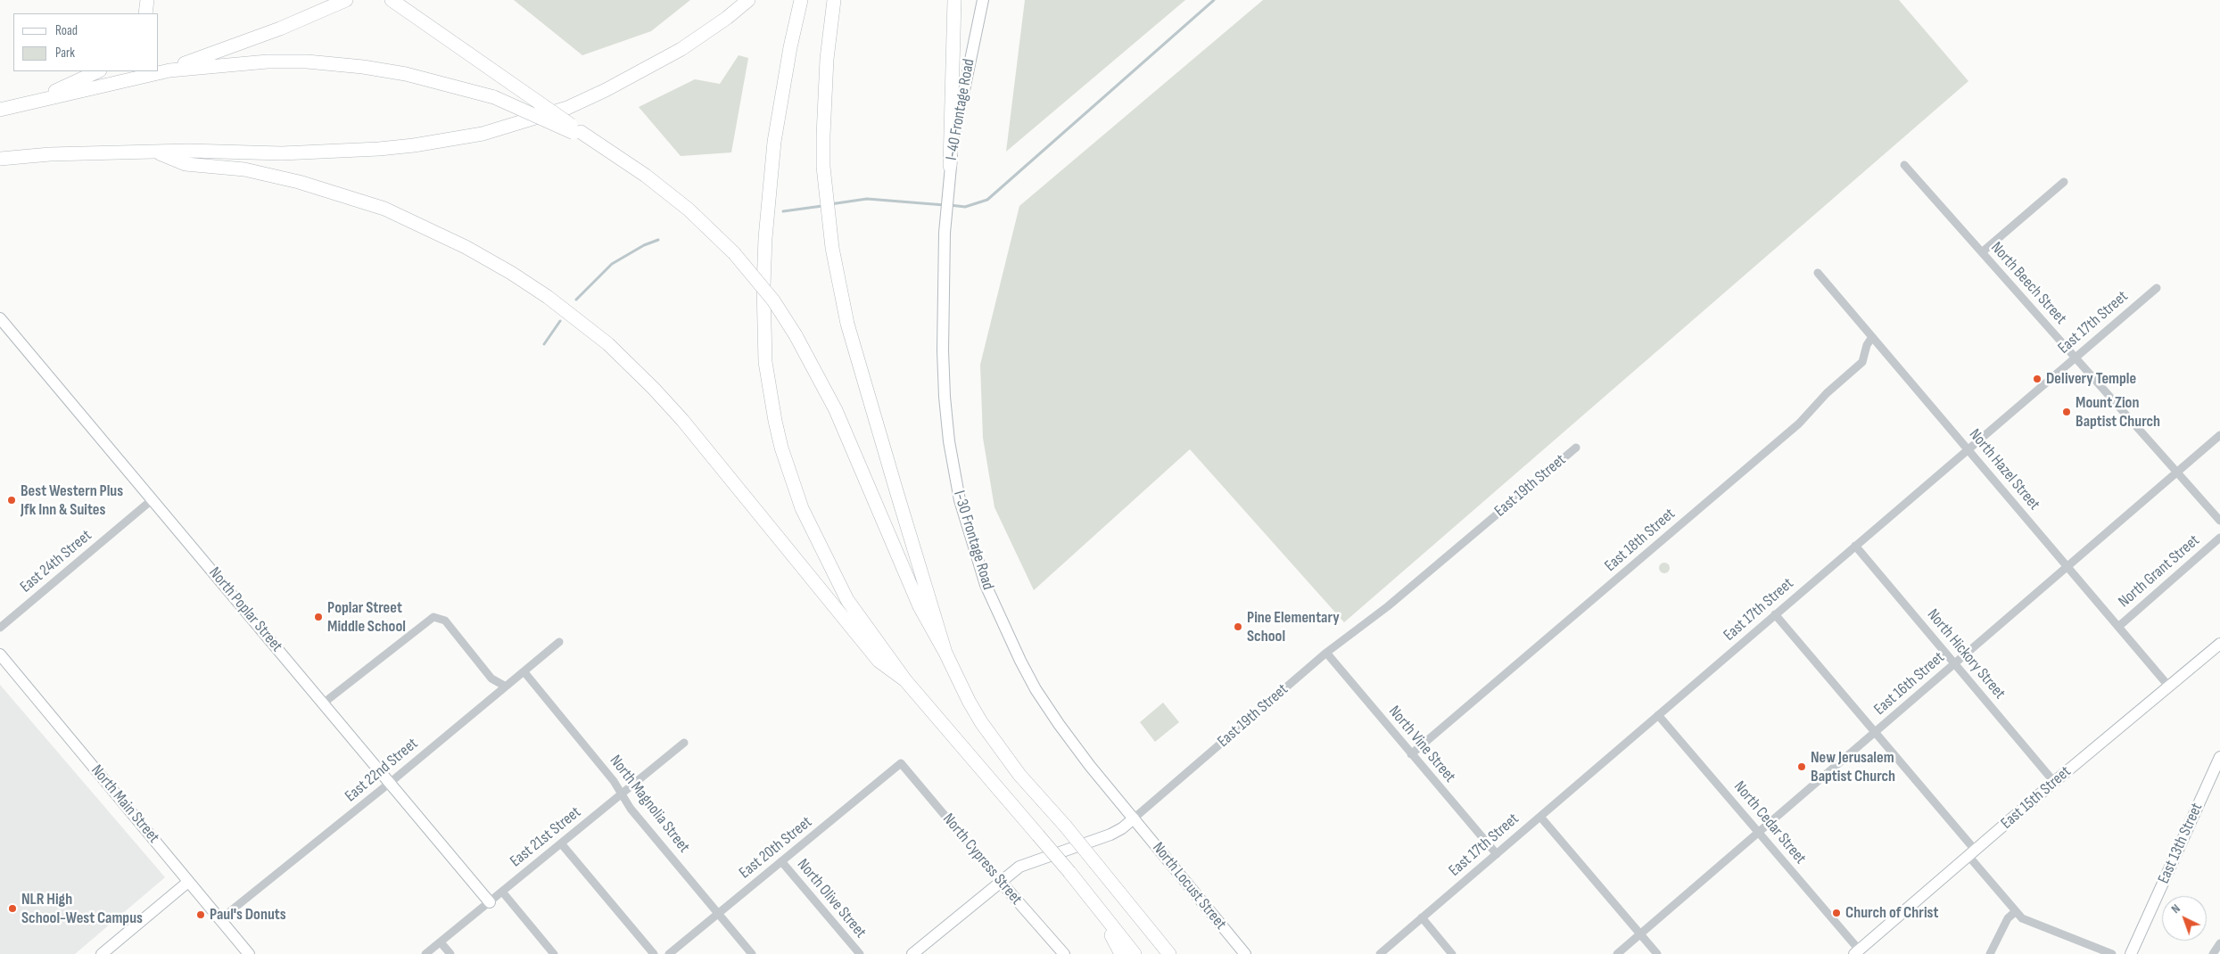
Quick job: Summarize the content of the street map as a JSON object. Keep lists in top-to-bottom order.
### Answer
{
  "streets": {
    "main road": [
      "I-40 Frontage Road",
      "East 19th Street",
      "I-30 Frontage Road",
      "North Poplar Street",
      "East 15th Street",
      "North Main Street",
      "East 13th Street",
      "North Cypress Street",
      "North Locust Street"
    ],
    "street": [
      "North Beech Street",
      "East 17th Street",
      "North Hazel Street",
      "East 18th Street",
      "East 24th Street",
      "North Grant Street",
      "North Hickory Street",
      "East 16th Street",
      "North Vine Street",
      "East 22nd Street",
      "North Magnolia Street",
      "North Cedar Street",
      "East 21st Street",
      "East 20th Street",
      "North Olive Street"
    ]
  },
  "crossings": [
    ["I-40 Frontage Road", "I-30 Frontage Road"],
    ["North Beech Street", "East 17th Street"],
    ["North Beech Street", "East 16th Street"],
    ["East 17th Street", "North Hazel Street"],
    ["East 17th Street", "North Hickory Street"],
    ["East 17th Street", "North Vine Street"],
    ["East 17th Street", "North Cedar Street"],
    ["North Hazel Street", "East 18th Street"],
    ["North Hazel Street", "North Grant Street"],
    ["North Hazel Street", "East 16th Street"],
    ["North Hazel Street", "East 15th Street"],
    ["East 19th Street", "I-30 Frontage Road"],
    ["East 19th Street", "North Vine Street"],
    ["East 19th Street", "North Cypress Street"],
    ["East 19th Street", "North Locust Street"],
    ["I-30 Frontage Road", "North Locust Street"],
    ["East 18th Street", "North Vine Street"],
    ["East 24th Street", "North Poplar Street"],
    ["North Poplar Street", "East 22nd Street"],
    ["North Poplar Street", "East 21st Street"],
    ["North Hickory Street", "East 16th Street"],
    ["North Hickory Street", "East 15th Street"],
    ["East 16th Street", "North Cedar Street"],
    ["East 22nd Street", "North Main Street"],
    ["East 22nd Street", "North Magnolia Street"],
    ["East 15th Street", "North Cedar Street"],
    ["North Magnolia Street", "East 21st Street"],
    ["North Magnolia Street", "East 20th Street"],
    ["East 20th Street", "North Cypress Street"],
    ["East 20th Street", "North Olive Street"]
  ],
  "places": [
    "Delivery Temple",
    "Mount Zion Baptist Church",
    "Best Western Plus Jfk Inn & Suites",
    "Poplar Street Middle School",
    "Pine Elementary School",
    "New Jerusalem Baptist Church",
    "NLR High School-West Campus",
    "Church of Christ",
    "Paul's Donuts"
  ],
  "legend": ["Road", "Park"],
  "north": "top left"
}
